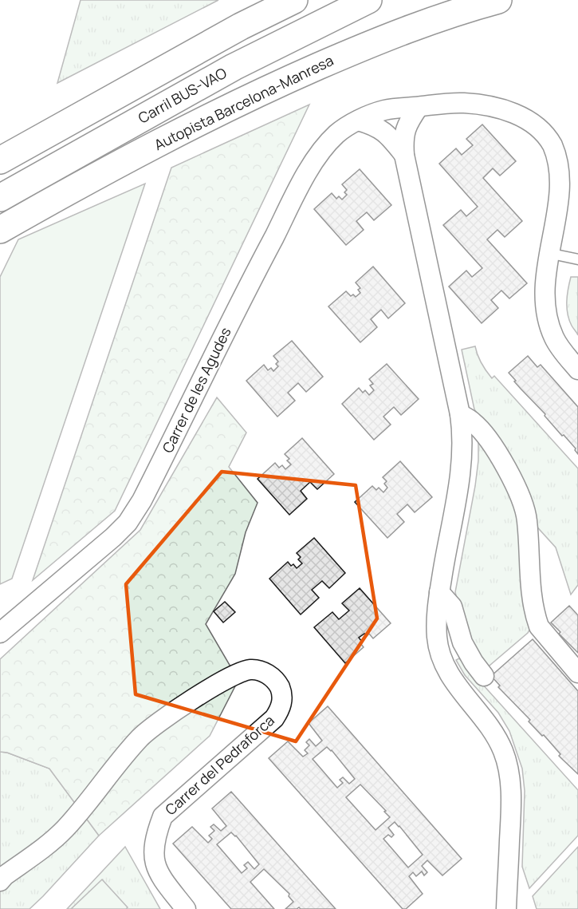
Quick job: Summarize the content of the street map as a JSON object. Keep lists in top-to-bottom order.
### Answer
{
  "streets": {
    "highway": ["Carril BUS-VAO", "Autopista Barcelona-Manresa"],
    "street": ["Carrer de les Agudes", "Carrer del Pedraforca"]
  }
}
